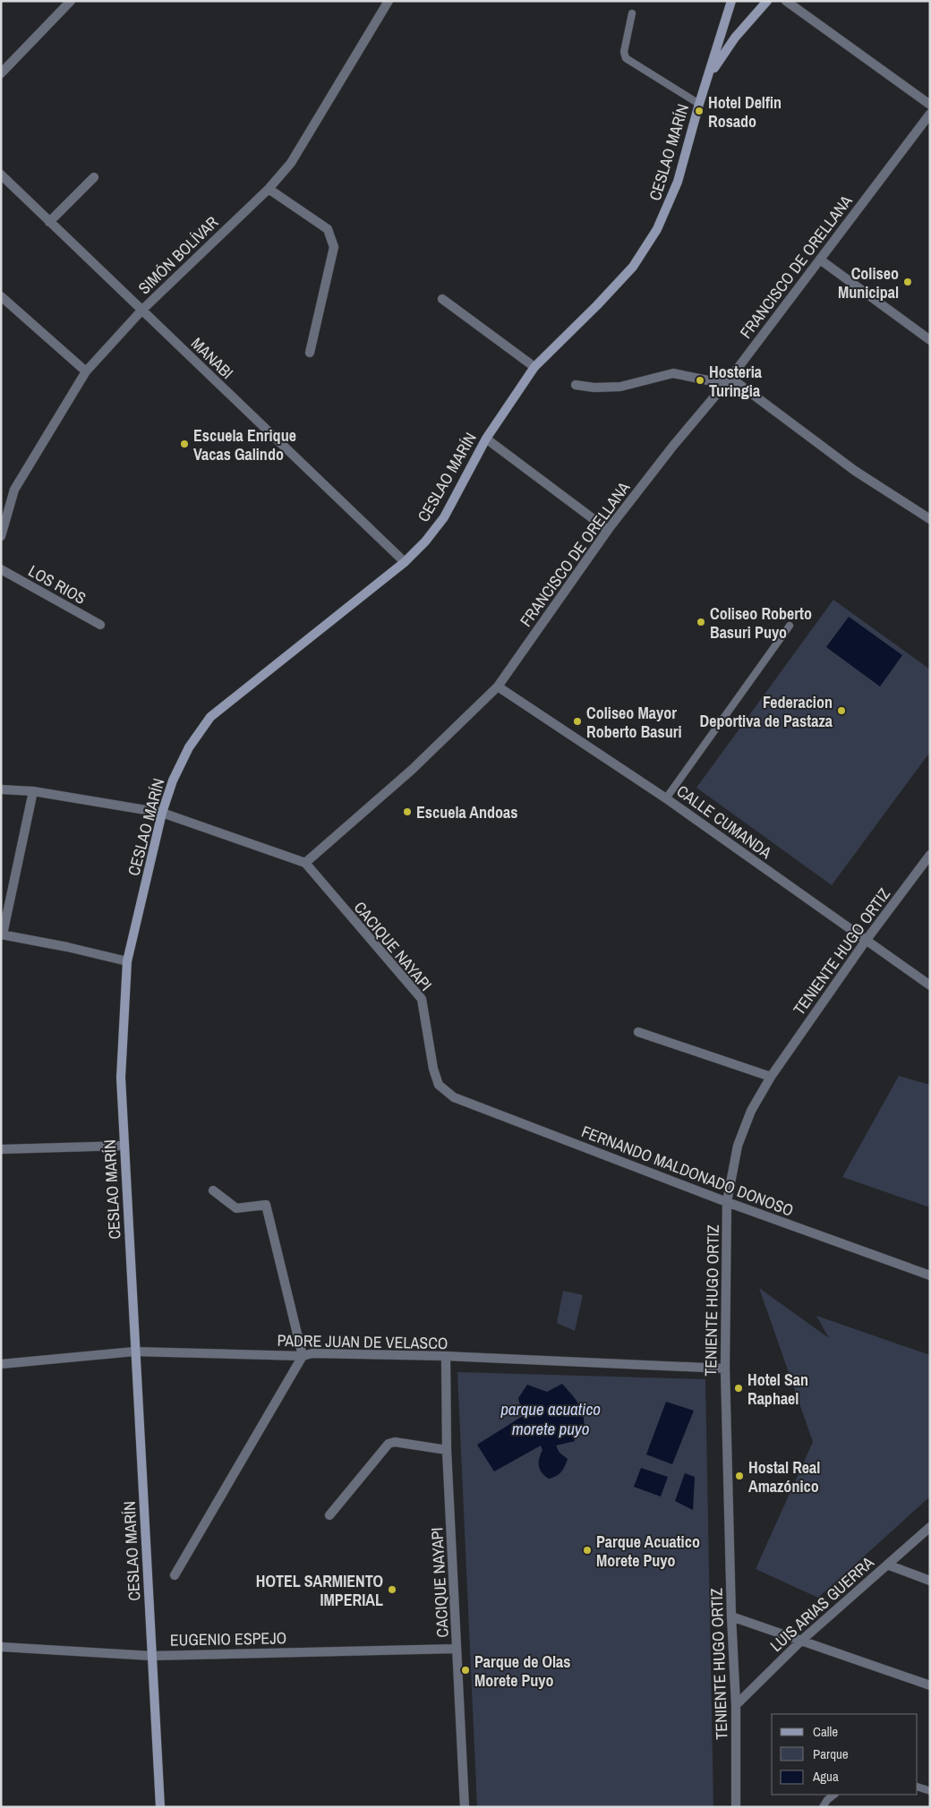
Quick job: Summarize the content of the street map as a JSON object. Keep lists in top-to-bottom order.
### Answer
{
  "streets": {
    "main road": ["CESLAO MARÍN"],
    "street": [
      "SIMÓN BOLÍVAR",
      "FRANCISCO DE ORELLANA",
      "MANABI",
      "LOS RIOS",
      "CALLE CUMANDA",
      "CACIQUE NAYAPI",
      "TENIENTE HUGO ORTIZ",
      "FERNANDO MALDONADO DONOSO",
      "PADRE JUAN DE VELASCO",
      "LUIS ARIAS GUERRA",
      "EUGENIO ESPEJO"
    ]
  },
  "crossings": [
    ["CESLAO MARÍN", "MANABI"],
    ["CESLAO MARÍN", "PADRE JUAN DE VELASCO"],
    ["CESLAO MARÍN", "EUGENIO ESPEJO"],
    ["SIMÓN BOLÍVAR", "MANABI"],
    ["FRANCISCO DE ORELLANA", "CALLE CUMANDA"],
    ["FRANCISCO DE ORELLANA", "CACIQUE NAYAPI"],
    ["CALLE CUMANDA", "TENIENTE HUGO ORTIZ"],
    ["CACIQUE NAYAPI", "FERNANDO MALDONADO DONOSO"],
    ["CACIQUE NAYAPI", "PADRE JUAN DE VELASCO"],
    ["CACIQUE NAYAPI", "EUGENIO ESPEJO"],
    ["TENIENTE HUGO ORTIZ", "FERNANDO MALDONADO DONOSO"],
    ["TENIENTE HUGO ORTIZ", "PADRE JUAN DE VELASCO"],
    ["TENIENTE HUGO ORTIZ", "LUIS ARIAS GUERRA"]
  ],
  "water": ["parque acuatico morete puyo"],
  "places": [
    "Hotel Delfin Rosado",
    "Coliseo Municipal",
    "Hosteria Turingia",
    "Escuela Enrique Vacas Galindo",
    "Coliseo Roberto Basuri Puyo",
    "Federacion Deportiva de Pastaza",
    "Coliseo Mayor Roberto Basuri",
    "Escuela Andoas",
    "Hotel San Raphael",
    "Hostal Real Amazónico",
    "Parque Acuatico Morete Puyo",
    "HOTEL SARMIENTO IMPERIAL",
    "Parque de Olas Morete Puyo"
  ],
  "legend": ["Calle", "Parque", "Agua"]
}
